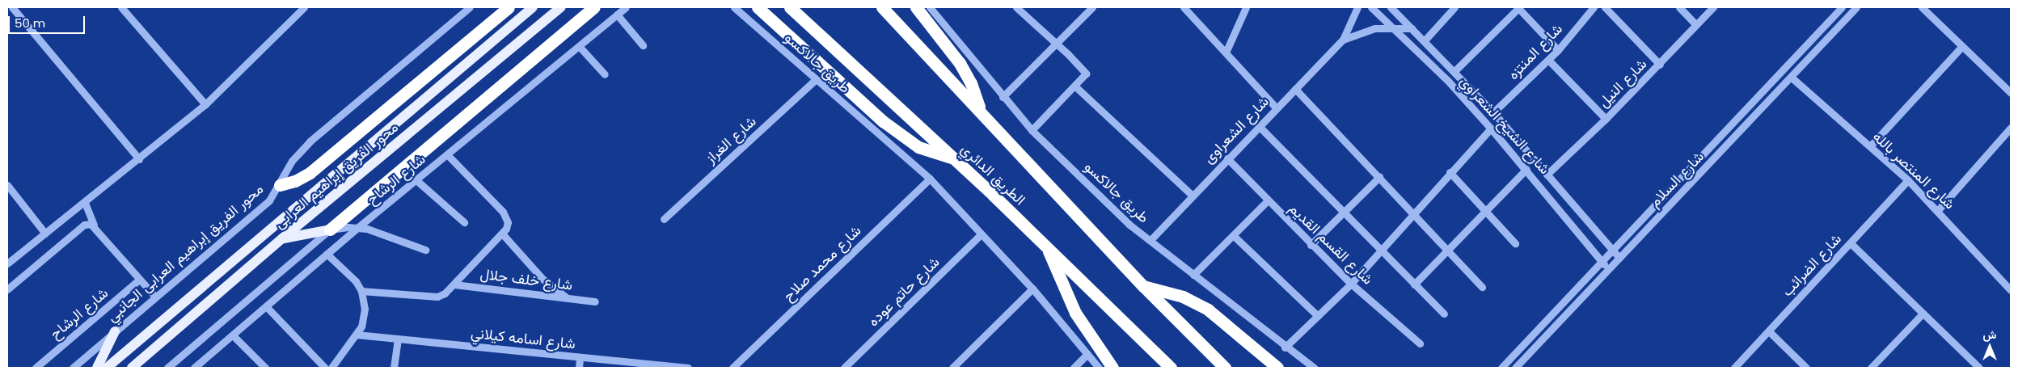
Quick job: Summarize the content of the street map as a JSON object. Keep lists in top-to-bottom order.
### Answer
{
  "streets": {
    "highway": ["الطريق الدائري"],
    "main road": ["محور الفريق إبراهيم العرابى"],
    "street": [
      "شارع المنتزه",
      "طريق جالاكسو",
      "شارع النيل",
      "شارع الشيخ الشعراوي",
      "شارع الشعراوى",
      "شارع الغراز",
      "شارع المنتصر بالله",
      "شارع الرشاح",
      "شارع السلام",
      "شارع القسم القديم",
      "محور الفريق إبراهيم العرابى الجانبي",
      "شارع محمد صلاح",
      "شارع الضرائب",
      "شارع خلف جلال",
      "شارع حاتم عوده",
      "شارع اسامه كيلاني"
    ]
  },
  "crossings": [
    ["شارع المنتزه", "شارع الشيخ الشعراوي"],
    ["طريق جالاكسو", "شارع الشعراوى"],
    ["طريق جالاكسو", "شارع الغراز"],
    ["طريق جالاكسو", "شارع محمد صلاح"],
    ["طريق جالاكسو", "شارع حاتم عوده"],
    ["شارع النيل", "شارع الشيخ الشعراوي"],
    ["شارع الشيخ الشعراوي", "شارع الشعراوى"],
    ["شارع الشيخ الشعراوي", "شارع السلام"],
    ["شارع الشعراوى", "شارع القسم القديم"],
    ["شارع المنتصر بالله", "شارع السلام"],
    ["شارع المنتصر بالله", "شارع الضرائب"]
  ],
  "scale_bar": "50 m",
  "north": "top"
}
